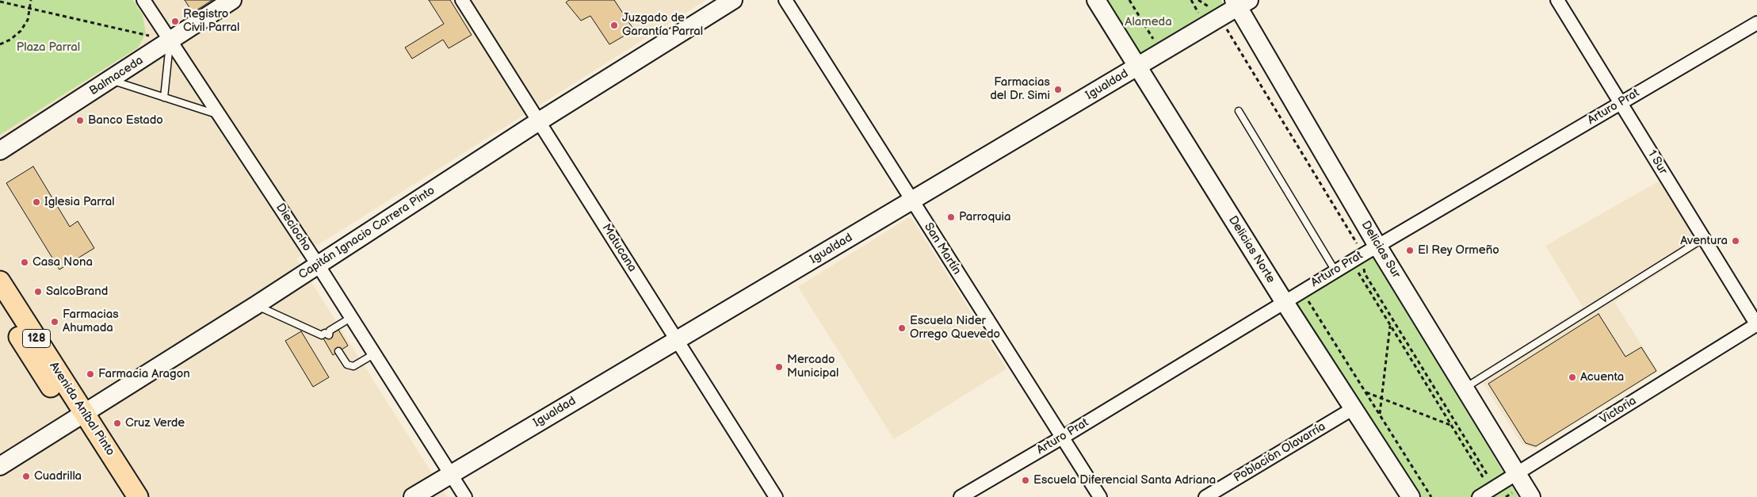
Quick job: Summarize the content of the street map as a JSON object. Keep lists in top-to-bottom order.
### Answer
{
  "streets": {
    "main road": ["128", "Avenida Aníbal Pinto"],
    "street": [
      "Balmaceda",
      "Igualdad",
      "Arturo Prat",
      "1 Sur",
      "Dieciocho",
      "Capitán Ignacio Carrera Pinto",
      "Matucana",
      "San Martín",
      "Delicias Norte",
      "Delicias Sur",
      "Victoria",
      "Población Olavarría"
    ]
  },
  "crossings": [
    ["Balmaceda", "Dieciocho"],
    ["Igualdad", "Dieciocho"],
    ["Igualdad", "Matucana"],
    ["Igualdad", "San Martín"],
    ["Igualdad", "Delicias Norte"],
    ["Igualdad", "Delicias Sur"],
    ["Arturo Prat", "1 Sur"],
    ["Arturo Prat", "San Martín"],
    ["Arturo Prat", "Delicias Norte"],
    ["Arturo Prat", "Delicias Sur"],
    ["1 Sur", "Victoria"],
    ["Dieciocho", "Capitán Ignacio Carrera Pinto"],
    ["Capitán Ignacio Carrera Pinto", "Matucana"],
    ["Capitán Ignacio Carrera Pinto", "Avenida Aníbal Pinto"],
    ["Delicias Norte", "Población Olavarría"],
    ["Delicias Sur", "Victoria"]
  ],
  "parks": ["Alameda", "Plaza Parral"],
  "places": [
    "Registro Civil Parral",
    "Juzgado de Garantía Parral",
    "Farmacias del Dr. Simi",
    "Banco Estado",
    "Iglesia Parral",
    "Parroquia",
    "Aventura",
    "El Rey Ormeño",
    "Casa Nona",
    "SalcoBrand",
    "Farmacias Ahumada",
    "Escuela Nider Orrego Quevedo",
    "Mercado Municipal",
    "Farmacia Aragon",
    "Acuenta",
    "Cruz Verde",
    "Cuadrilla",
    "Escuela Diferencial Santa Adriana"
  ]
}
